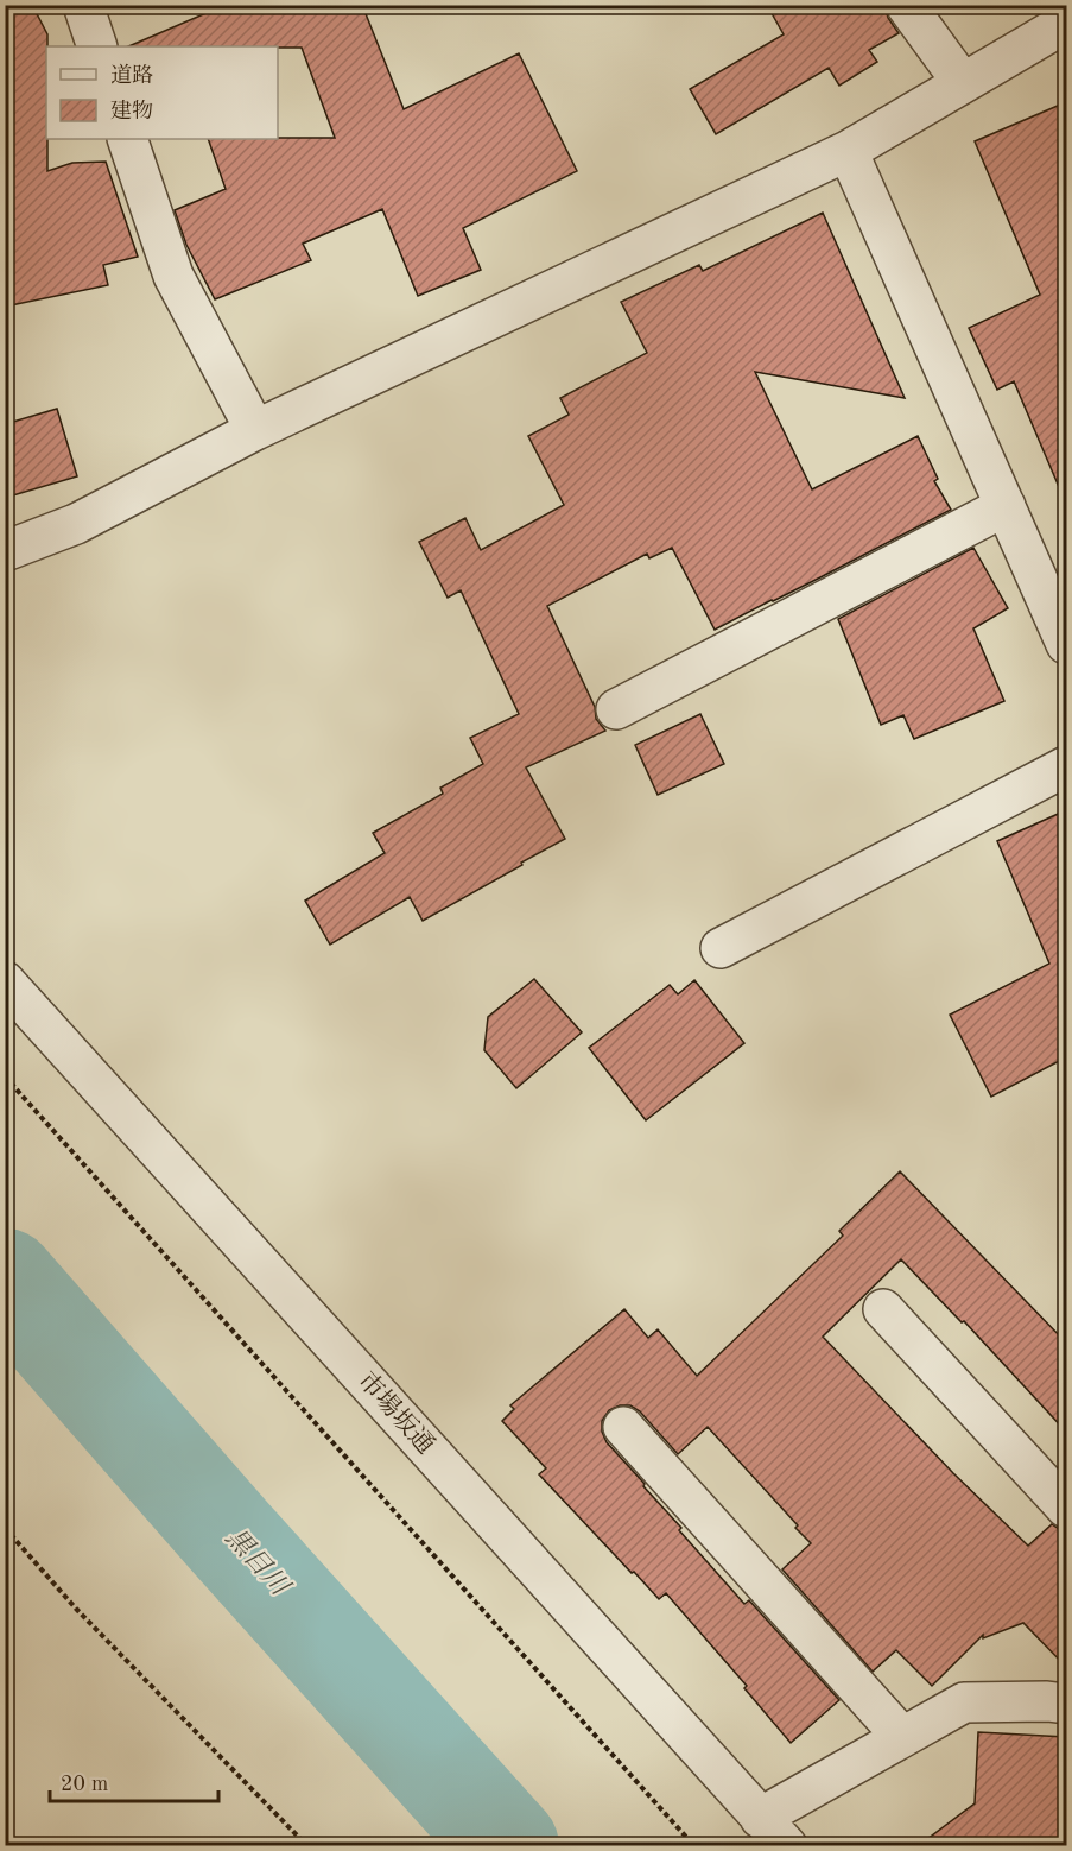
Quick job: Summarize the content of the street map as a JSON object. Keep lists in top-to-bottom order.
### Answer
{
  "streets": {
    "street": ["市場坂通"]
  },
  "water": ["黒目川"],
  "legend": ["道路", "建物"],
  "scale_bar": "20 m"
}
